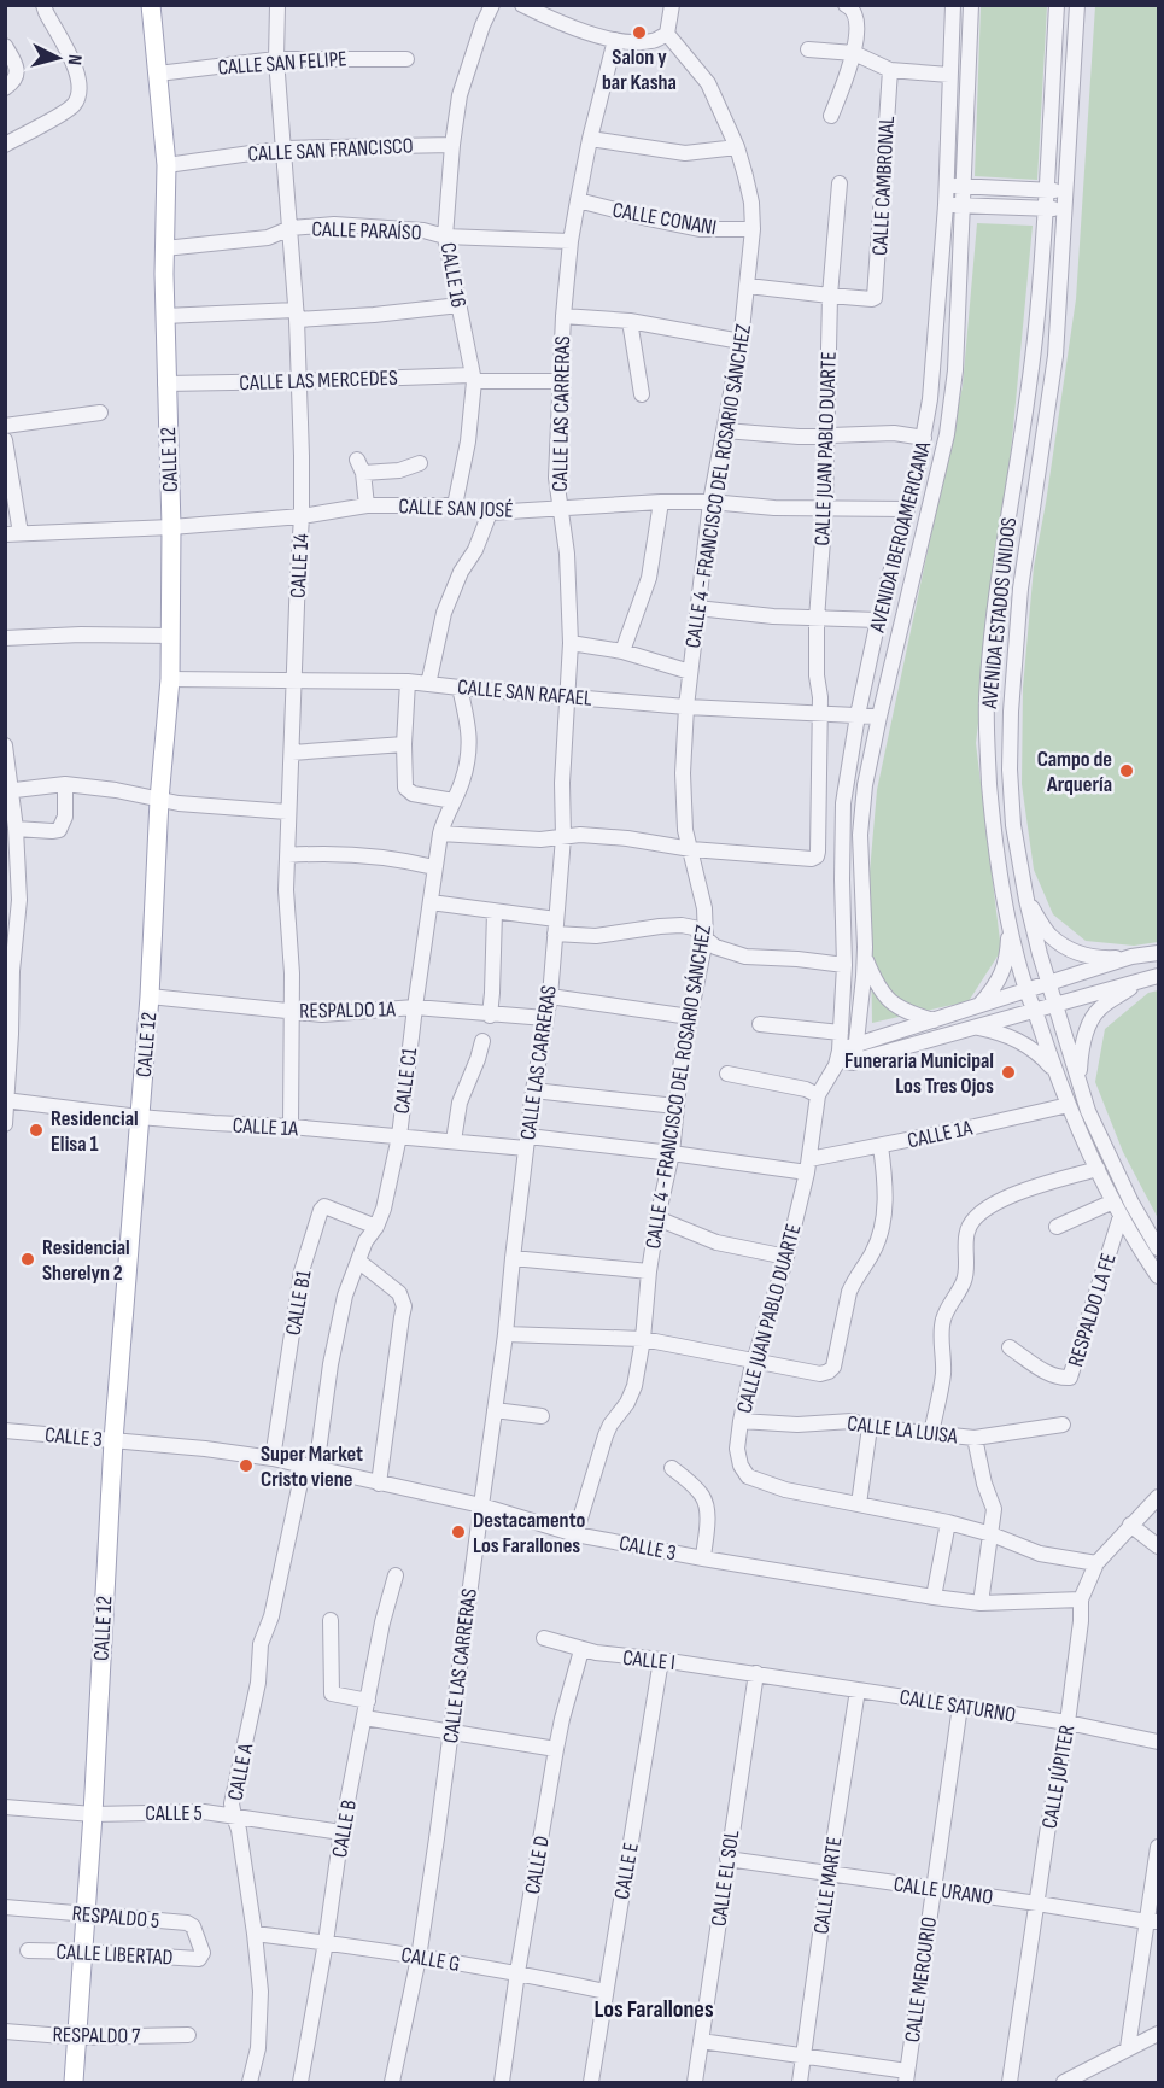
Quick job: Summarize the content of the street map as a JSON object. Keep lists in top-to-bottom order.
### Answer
{
  "streets": {
    "main road": ["CALLE 12"],
    "street": [
      "CALLE SAN FELIPE",
      "CALLE SAN FRANCISCO",
      "CALLE CAMBRONAL",
      "CALLE CONANI",
      "CALLE PARAÍSO",
      "CALLE 16",
      "CALLE LAS MERCEDES",
      "CALLE LAS CARRERAS",
      "CALLE JUAN PABLO DUARTE",
      "CALLE 4 - FRANCISCO DEL ROSARIO SÁNCHEZ",
      "CALLE SAN JOSÉ",
      "AVENIDA IBEROAMERICANA",
      "CALLE 14",
      "AVENIDA ESTADOS UNIDOS",
      "CALLE SAN RAFAEL",
      "RESPALDO 1A",
      "CALLE C1",
      "CALLE 1A",
      "CALLE B1",
      "RESPALDO LA FE",
      "CALLE LA LUISA",
      "CALLE 3",
      "CALLE I",
      "CALLE SATURNO",
      "CALLE A",
      "CALLE JÚPITER",
      "CALLE 5",
      "CALLE B",
      "CALLE D",
      "CALLE E",
      "CALLE EL SOL",
      "CALLE MARTE",
      "CALLE URANO",
      "RESPALDO 5",
      "CALLE LIBERTAD",
      "CALLE G",
      "CALLE MERCURIO",
      "RESPALDO 7"
    ]
  },
  "crossings": [
    ["CALLE SAN FELIPE", "CALLE 12"],
    ["CALLE SAN FELIPE", "CALLE 14"],
    ["CALLE SAN FRANCISCO", "CALLE 16"],
    ["CALLE SAN FRANCISCO", "CALLE 12"],
    ["CALLE SAN FRANCISCO", "CALLE 14"],
    ["CALLE CAMBRONAL", "CALLE JUAN PABLO DUARTE"],
    ["CALLE CONANI", "CALLE LAS CARRERAS"],
    ["CALLE CONANI", "CALLE 4 - FRANCISCO DEL ROSARIO SÁNCHEZ"],
    ["CALLE PARAÍSO", "CALLE 16"],
    ["CALLE PARAÍSO", "CALLE LAS CARRERAS"],
    ["CALLE PARAÍSO", "CALLE 12"],
    ["CALLE PARAÍSO", "CALLE 14"],
    ["CALLE 16", "CALLE LAS MERCEDES"],
    ["CALLE 16", "CALLE SAN JOSÉ"],
    ["CALLE LAS MERCEDES", "CALLE LAS CARRERAS"],
    ["CALLE LAS MERCEDES", "CALLE 12"],
    ["CALLE LAS MERCEDES", "CALLE 14"],
    ["CALLE LAS CARRERAS", "CALLE SAN JOSÉ"],
    ["CALLE LAS CARRERAS", "CALLE SAN RAFAEL"],
    ["CALLE LAS CARRERAS", "RESPALDO 1A"],
    ["CALLE LAS CARRERAS", "CALLE 1A"],
    ["CALLE LAS CARRERAS", "CALLE 3"],
    ["CALLE LAS CARRERAS", "CALLE G"],
    ["CALLE JUAN PABLO DUARTE", "CALLE 4 - FRANCISCO DEL ROSARIO SÁNCHEZ"],
    ["CALLE JUAN PABLO DUARTE", "CALLE SAN JOSÉ"],
    ["CALLE JUAN PABLO DUARTE", "AVENIDA IBEROAMERICANA"],
    ["CALLE JUAN PABLO DUARTE", "CALLE SAN RAFAEL"],
    ["CALLE JUAN PABLO DUARTE", "CALLE 1A"],
    ["CALLE JUAN PABLO DUARTE", "CALLE LA LUISA"],
    ["CALLE JUAN PABLO DUARTE", "CALLE JÚPITER"],
    ["CALLE 12", "CALLE SAN JOSÉ"],
    ["CALLE 12", "CALLE SAN RAFAEL"],
    ["CALLE 12", "RESPALDO 1A"],
    ["CALLE 12", "CALLE 1A"],
    ["CALLE 12", "CALLE 3"],
    ["CALLE 12", "CALLE 5"],
    ["CALLE 12", "RESPALDO 5"],
    ["CALLE 12", "CALLE LIBERTAD"],
    ["CALLE 12", "RESPALDO 7"],
    ["CALLE 4 - FRANCISCO DEL ROSARIO SÁNCHEZ", "CALLE SAN JOSÉ"],
    ["CALLE 4 - FRANCISCO DEL ROSARIO SÁNCHEZ", "CALLE SAN RAFAEL"],
    ["CALLE 4 - FRANCISCO DEL ROSARIO SÁNCHEZ", "CALLE 1A"],
    ["CALLE 4 - FRANCISCO DEL ROSARIO SÁNCHEZ", "CALLE 3"],
    ["CALLE SAN JOSÉ", "AVENIDA IBEROAMERICANA"],
    ["CALLE SAN JOSÉ", "CALLE 14"],
    ["AVENIDA IBEROAMERICANA", "CALLE SAN RAFAEL"],
    ["CALLE 14", "CALLE SAN RAFAEL"],
    ["CALLE 14", "RESPALDO 1A"],
    ["CALLE 14", "CALLE 1A"],
    ["AVENIDA ESTADOS UNIDOS", "CALLE 1A"],
    ["AVENIDA ESTADOS UNIDOS", "RESPALDO LA FE"],
    ["CALLE SAN RAFAEL", "CALLE C1"],
    ["RESPALDO 1A", "CALLE C1"],
    ["CALLE C1", "CALLE 1A"],
    ["CALLE C1", "CALLE B1"],
    ["CALLE C1", "CALLE 3"],
    ["CALLE C1", "CALLE A"],
    ["CALLE B1", "CALLE 3"],
    ["CALLE 3", "CALLE A"],
    ["CALLE 3", "CALLE JÚPITER"],
    ["CALLE I", "CALLE SATURNO"],
    ["CALLE I", "CALLE D"],
    ["CALLE I", "CALLE E"],
    ["CALLE I", "CALLE EL SOL"],
    ["CALLE SATURNO", "CALLE JÚPITER"],
    ["CALLE SATURNO", "CALLE EL SOL"],
    ["CALLE SATURNO", "CALLE MARTE"],
    ["CALLE SATURNO", "CALLE MERCURIO"],
    ["CALLE A", "CALLE 5"],
    ["CALLE A", "CALLE G"],
    ["CALLE JÚPITER", "CALLE URANO"],
    ["CALLE 5", "CALLE B"],
    ["CALLE B", "CALLE G"],
    ["CALLE D", "CALLE G"],
    ["CALLE E", "CALLE G"],
    ["CALLE EL SOL", "CALLE URANO"],
    ["CALLE MARTE", "CALLE URANO"],
    ["CALLE URANO", "CALLE MERCURIO"],
    ["RESPALDO 5", "CALLE LIBERTAD"]
  ],
  "districts": ["Los Farallones"],
  "places": [
    "Salon y bar Kasha",
    "Campo de Arquería",
    "Funeraria Municipal Los Tres Ojos",
    "Residencial Elisa 1",
    "Residencial Sherelyn 2",
    "Super Market Cristo viene",
    "Destacamento Los Farallones"
  ],
  "north": "right"
}
